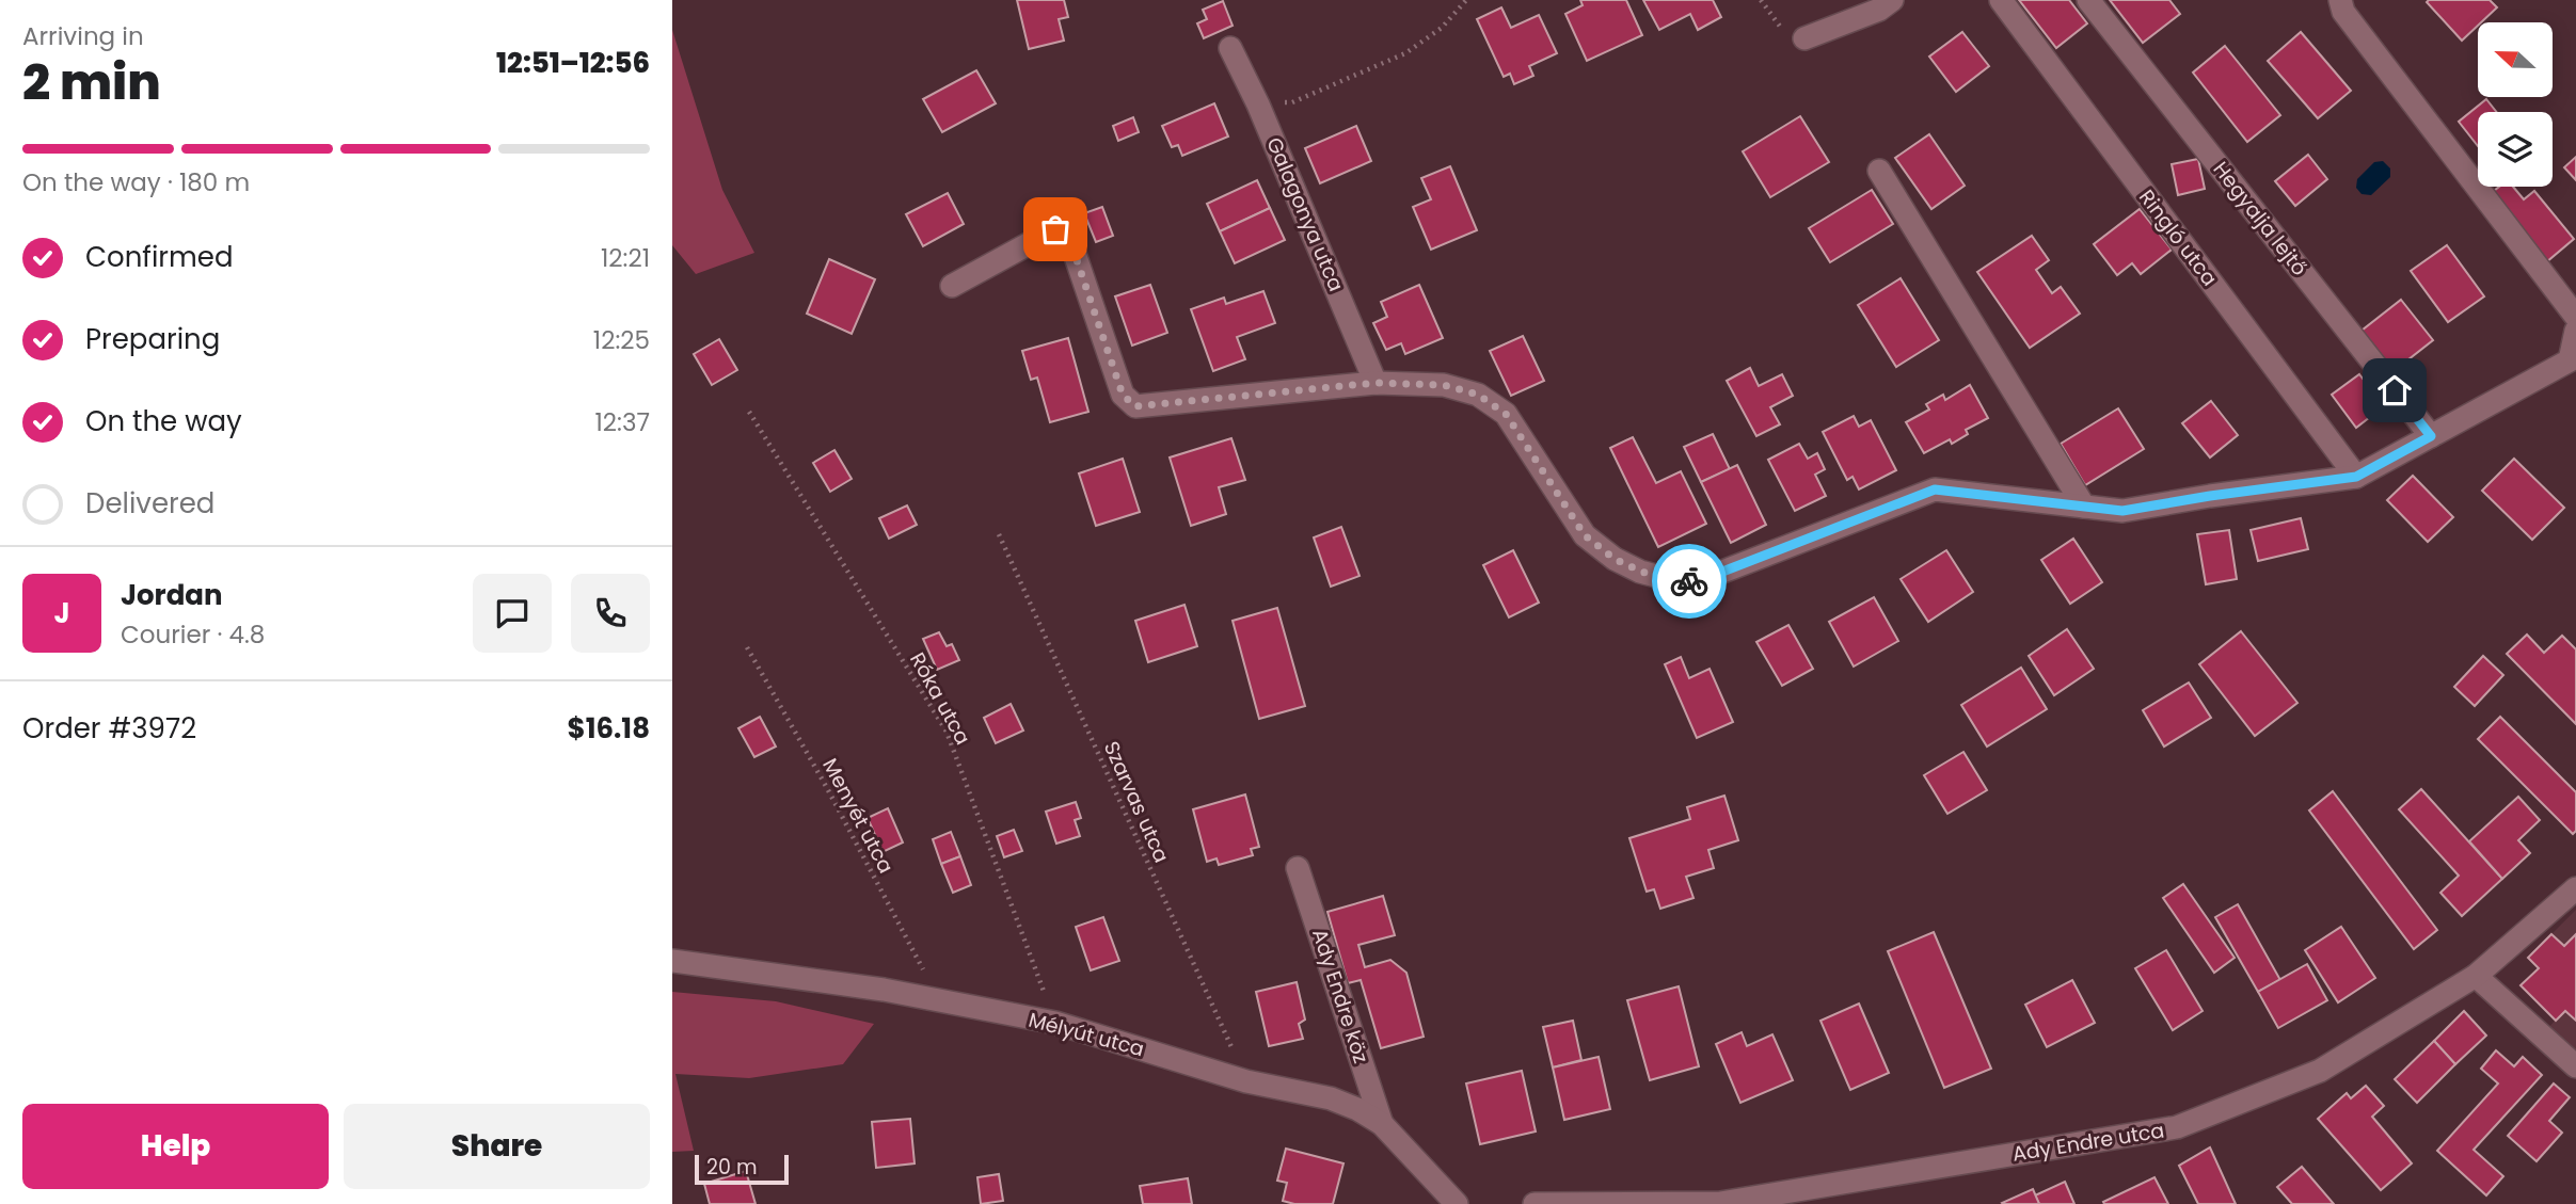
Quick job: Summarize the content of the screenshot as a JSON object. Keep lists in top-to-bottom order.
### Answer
{
  "streets": {
    "street": [
      "Galagonya utca",
      "Hegyalja lejtő",
      "Ringló utca",
      "Ady Endre köz",
      "Mélyút utca",
      "Ady Endre utca"
    ],
    "path": ["Róka utca", "Szarvas utca", "Menyét utca"]
  },
  "crossings": [
    ["Róka utca", "Mélyút utca"],
    ["Szarvas utca", "Mélyút utca"],
    ["Menyét utca", "Mélyút utca"],
    ["Ady Endre köz", "Mélyút utca"]
  ],
  "scale_bar": "20 m",
  "north": "left",
  "page": {
    "heading": ["2 min", "Arriving in", "12:51–12:56"],
    "panel": [
      "Jordan",
      "Courier · 4.8",
      "Order #3972",
      "$16.18"
    ],
    "bar": "On the way · 180 m",
    "list": [
      ["Confirmed", "12:21"],
      ["Preparing", "12:25"],
      ["On the way", "12:37"],
      "Delivered"
    ],
    "round": "J",
    "buttons": ["Help", "Share"],
    "scale": "20 m"
  }
}
